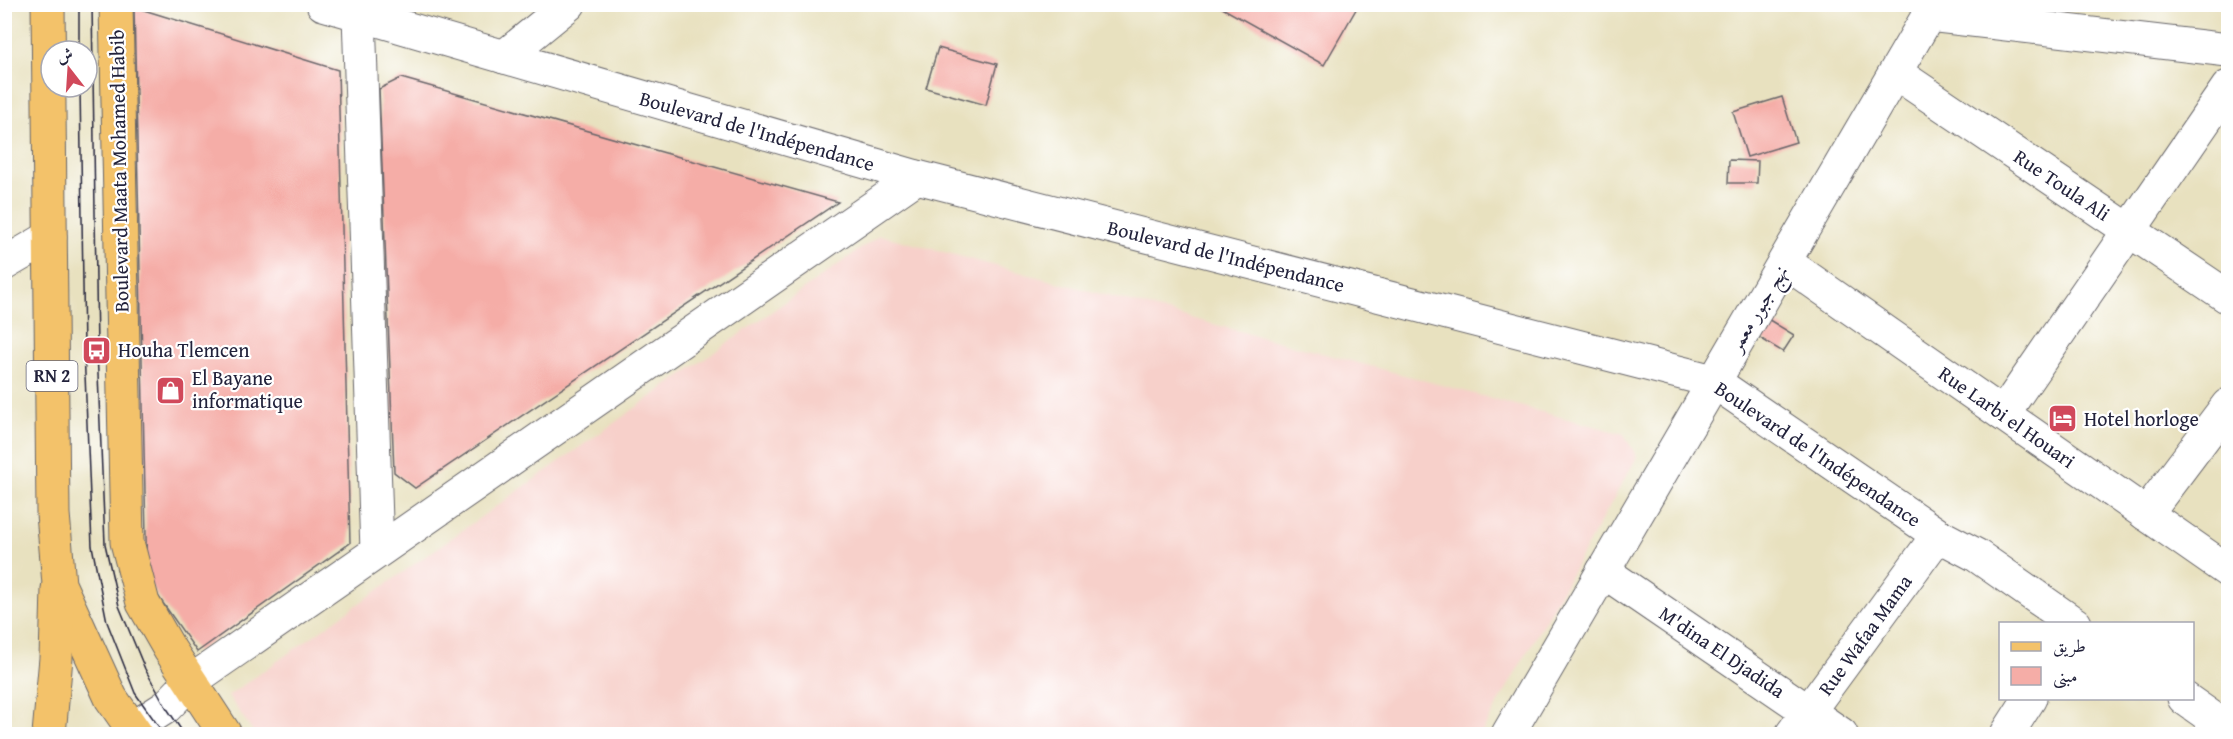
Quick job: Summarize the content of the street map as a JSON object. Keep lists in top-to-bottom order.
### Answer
{
  "streets": {
    "main road": ["Boulevard Maata Mohamed Habib", "RN 2"],
    "street": [
      "Boulevard de l'Indépendance",
      "Rue Toula Ali",
      "نهج جبور معمر",
      "Rue Larbi el Houari",
      "Rue Wafaa Mama",
      "M'dina El Djadida"
    ]
  },
  "crossings": [
    ["Boulevard de l'Indépendance", "نهج جبور معمر"],
    ["Boulevard de l'Indépendance", "Rue Wafaa Mama"],
    ["Rue Toula Ali", "نهج جبور معمر"],
    ["نهج جبور معمر", "Rue Larbi el Houari"],
    ["نهج جبور معمر", "M'dina El Djadida"],
    ["Rue Wafaa Mama", "M'dina El Djadida"]
  ],
  "places": {
    "bus stop": ["Houha Tlemcen"],
    "shop": ["El Bayane informatique"],
    "hotel": ["Hotel horloge"]
  },
  "legend": ["طريق", "مبنى"],
  "north": "top"
}
